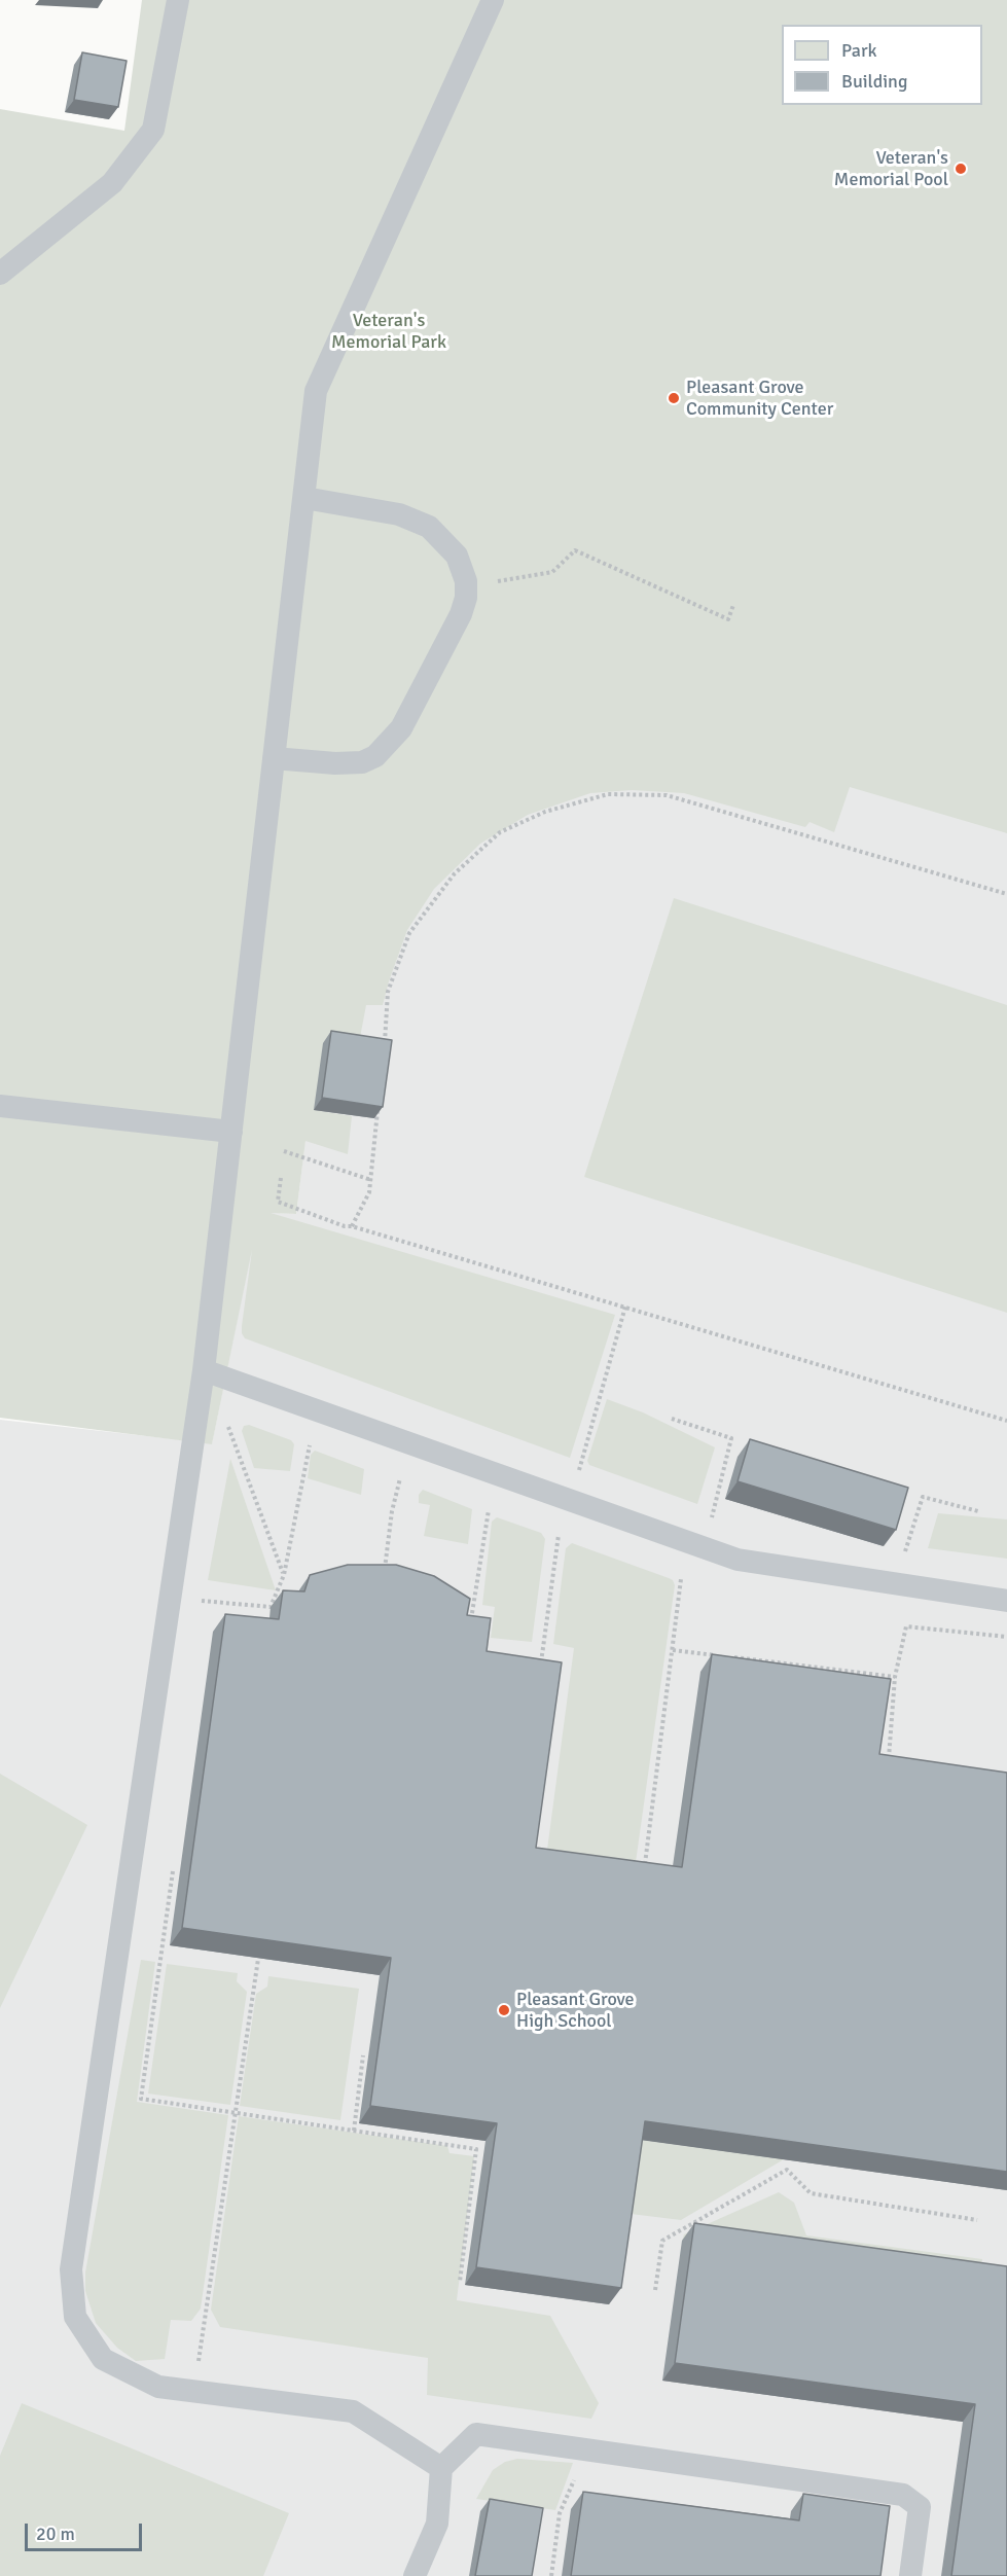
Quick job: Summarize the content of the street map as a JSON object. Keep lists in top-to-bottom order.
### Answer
{
  "parks": ["Veteran's Memorial Park"],
  "places": ["Veteran's Memorial Pool", "Pleasant Grove Community Center", "Pleasant Grove High School"],
  "legend": ["Park", "Building"],
  "scale_bar": "20 m"
}
